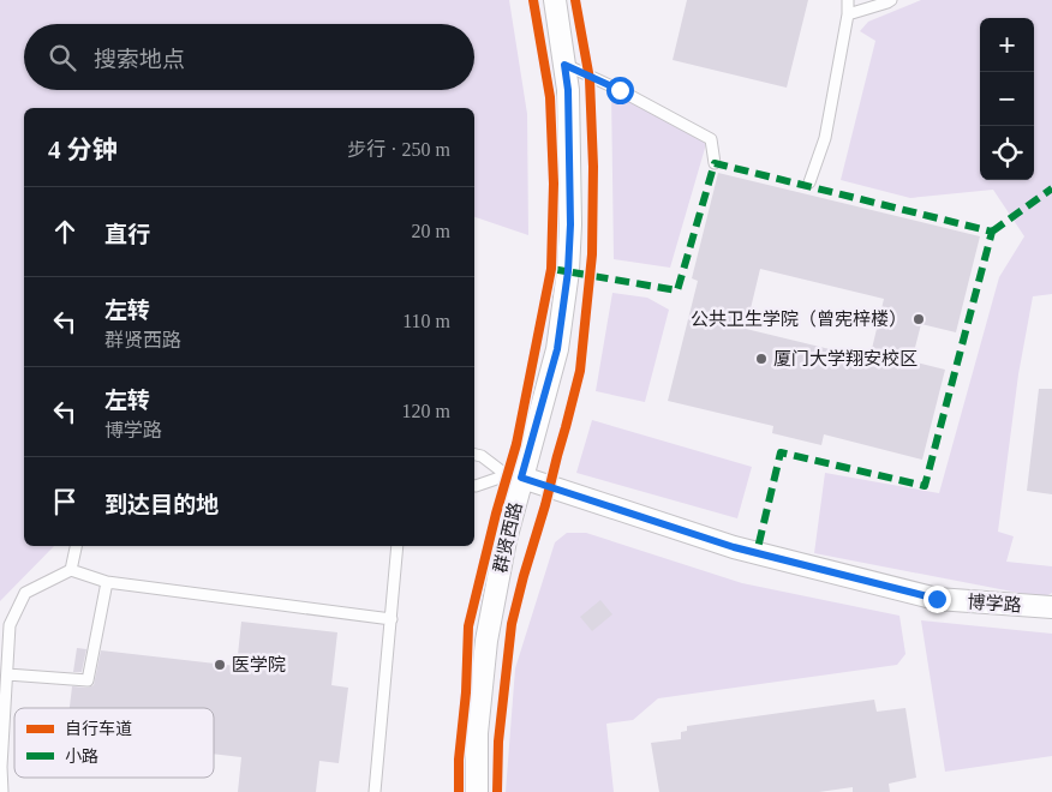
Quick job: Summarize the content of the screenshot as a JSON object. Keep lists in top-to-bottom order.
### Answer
{
  "streets": {
    "street": ["群贤西路", "博学路"]
  },
  "crossings": [
    ["群贤西路", "博学路"]
  ],
  "places": ["公共卫生学院（曾宪梓楼）", "厦门大学翔安校区", "医学院"],
  "legend": ["自行车道", "小路"],
  "page": {
    "map_buttons": ["+", "−"],
    "search": "搜索地点",
    "heading": ["4 分钟", "步行 · 250 m"],
    "list": [
      ["直行", "20 m"],
      ["左转", "群贤西路", "110 m"],
      ["左转", "博学路", "120 m"],
      "到达目的地"
    ]
  }
}
